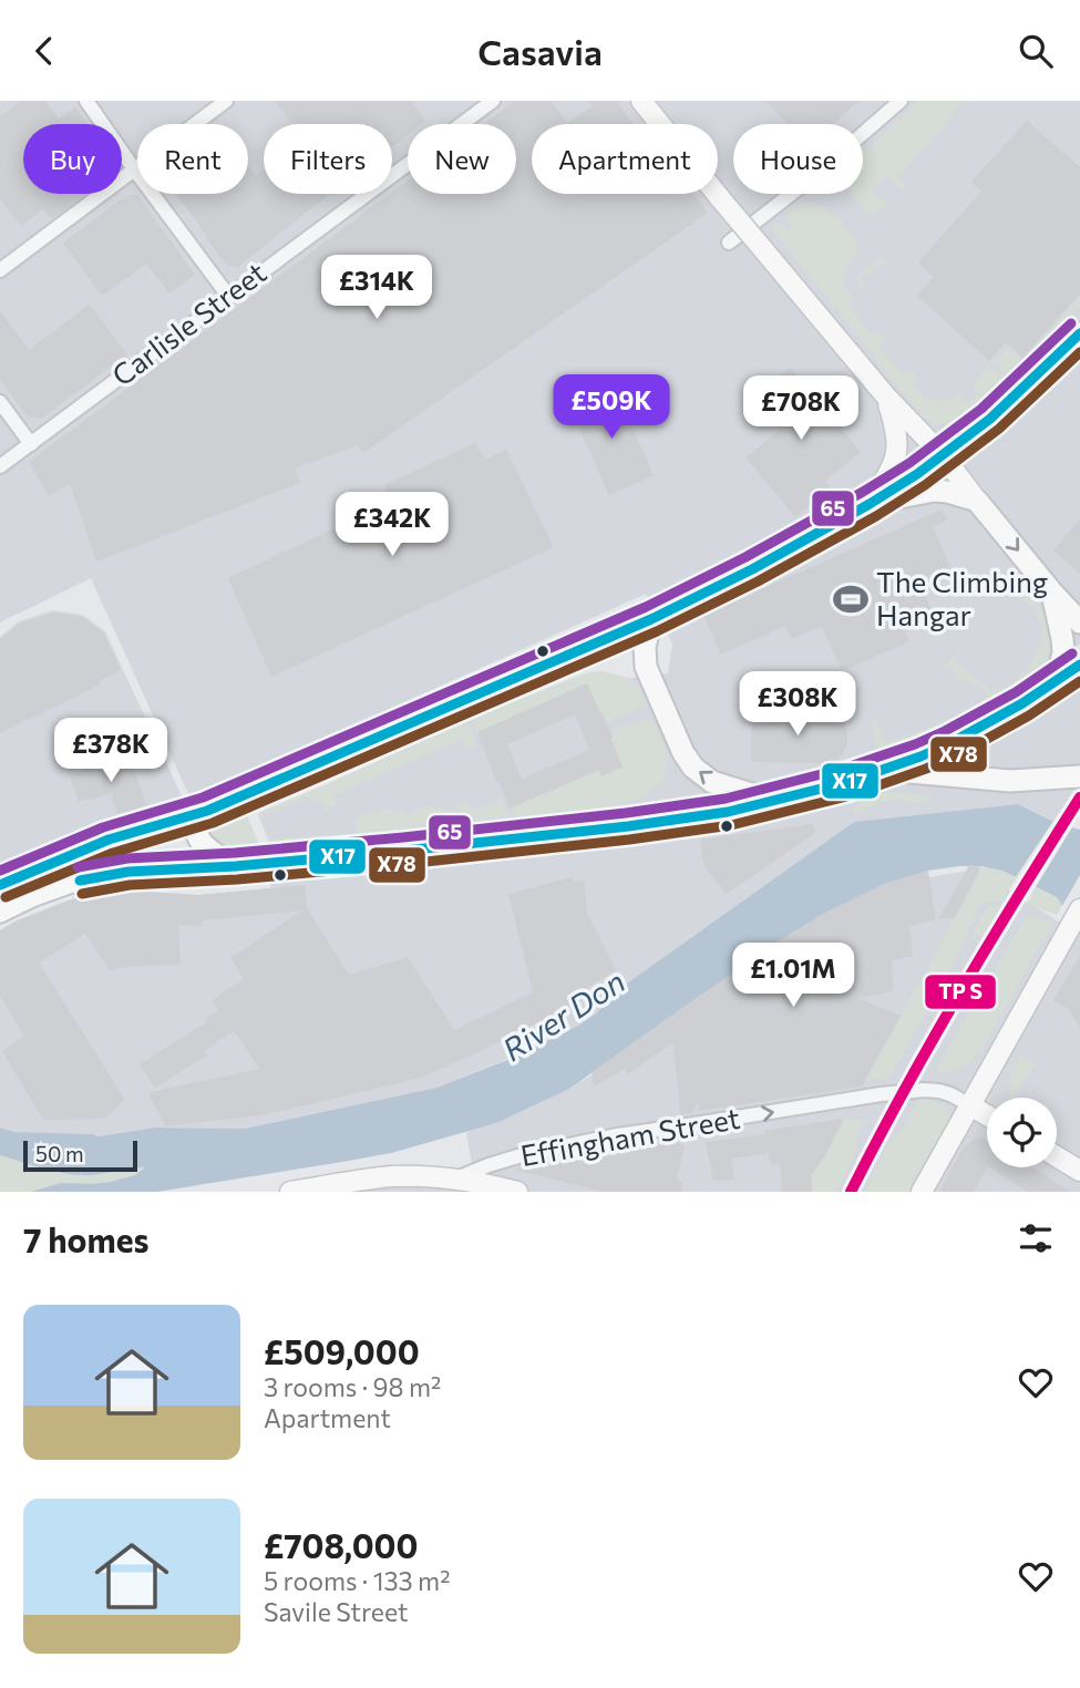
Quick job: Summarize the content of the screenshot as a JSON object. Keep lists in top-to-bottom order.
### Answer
{
  "streets": {
    "main road": ["Effingham Street"],
    "street": ["Carlisle Street"]
  },
  "one_way": ["Effingham Street"],
  "water": ["River Don"],
  "places": {
    "sports": ["The Climbing Hangar"]
  },
  "lines": ["transit line 65", "transit line X17", "transit line X78"],
  "scale_bar": "50 m",
  "page": {
    "header": "Casavia",
    "chip": [
      "Buy",
      "Rent",
      "Filters",
      "New",
      "Apartment",
      "House"
    ],
    "price": [
      "£314K",
      "£509K",
      "£708K",
      "£342K",
      "£308K",
      "£378K",
      "£1.01M"
    ],
    "scale": "50 m",
    "heading": "7 homes",
    "list": [
      {
        "name": "£509,000",
        "note": "3 rooms · 98 m² · Apartment"
      },
      {
        "name": "£708,000",
        "note": "5 rooms · 133 m² · Savile Street"
      }
    ]
  }
}
